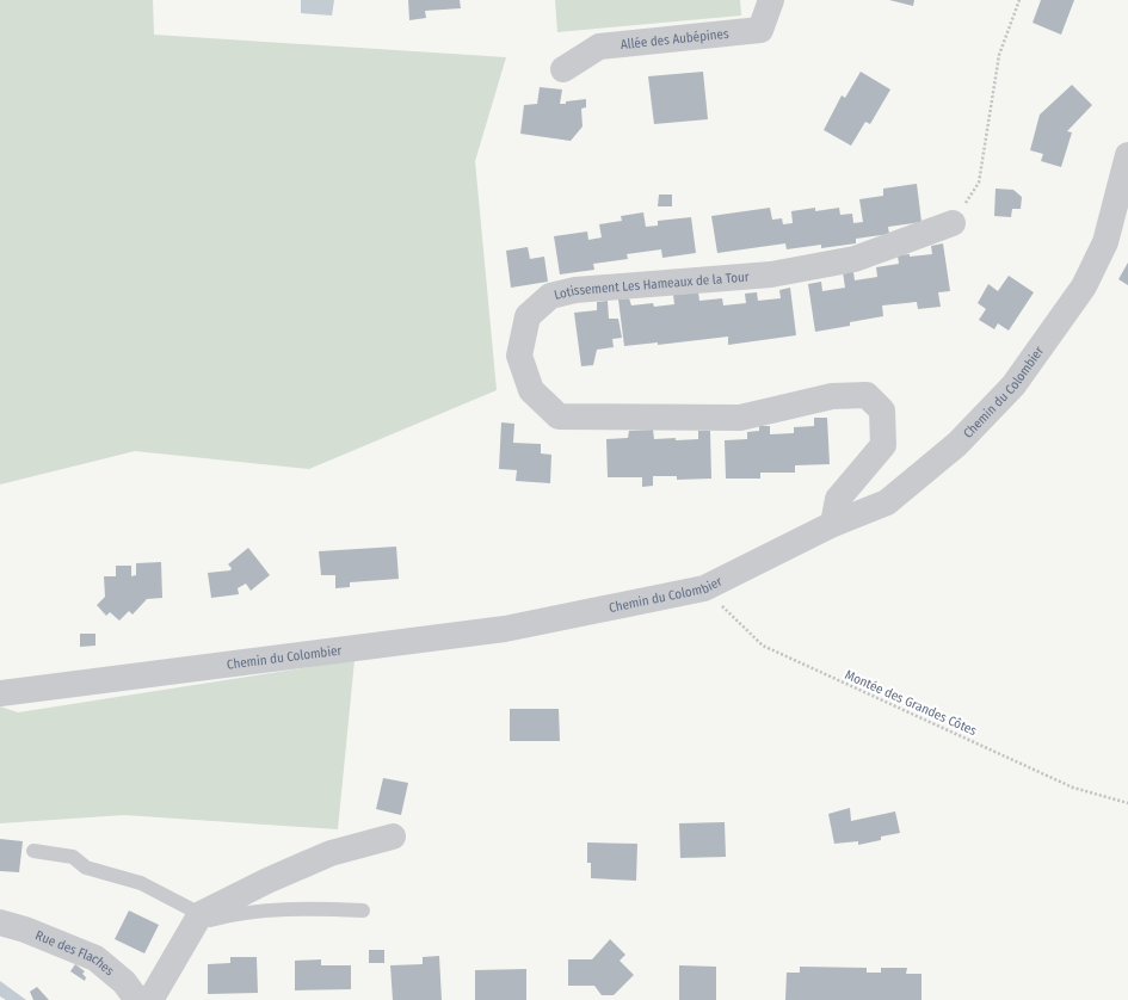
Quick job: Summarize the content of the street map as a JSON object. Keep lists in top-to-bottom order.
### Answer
{
  "streets": {
    "street": [
      "Allée des Aubépines",
      "Lotissement Les Hameaux de la Tour",
      "Chemin du Colombier",
      "Rue des Flaches"
    ],
    "path": ["Montée des Grandes Côtes"]
  },
  "crossings": [
    ["Lotissement Les Hameaux de la Tour", "Chemin du Colombier"],
    ["Chemin du Colombier", "Montée des Grandes Côtes"]
  ]
}
